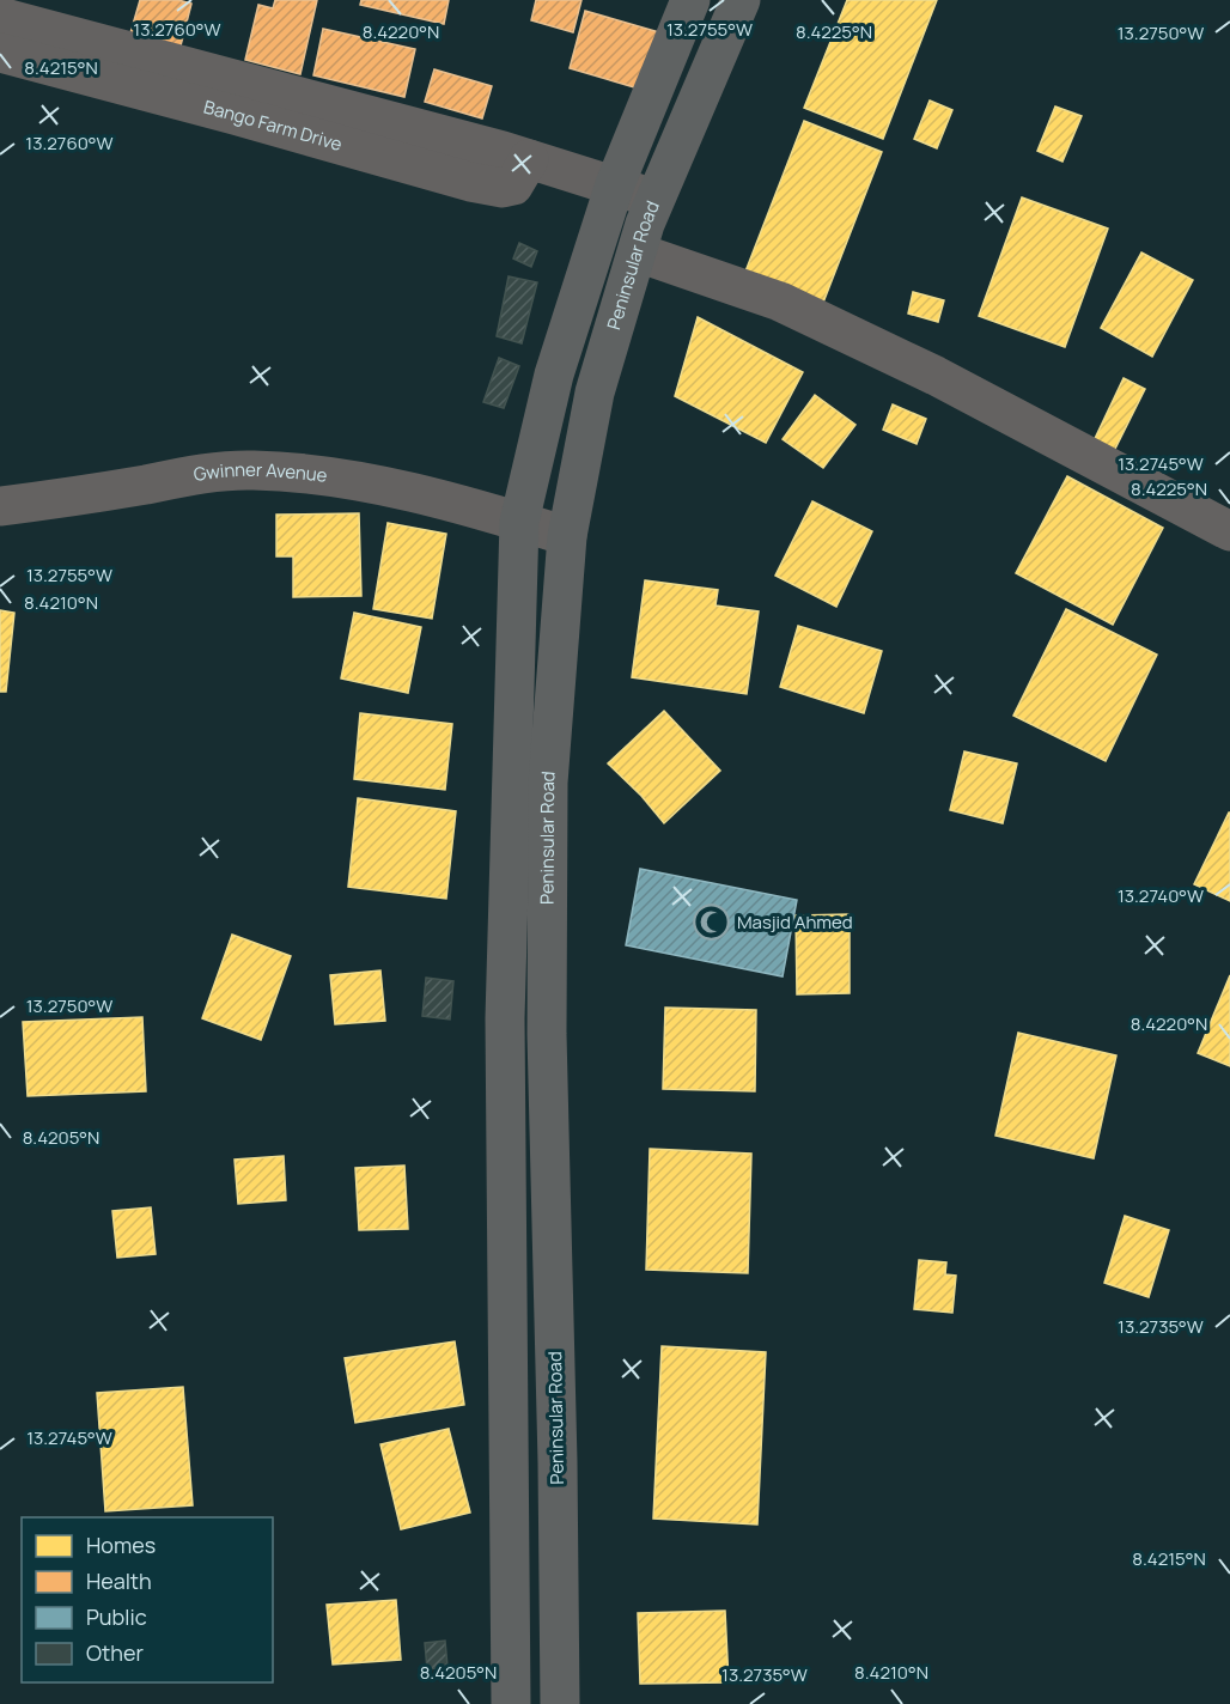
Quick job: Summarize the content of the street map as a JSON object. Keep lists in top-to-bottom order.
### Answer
{
  "streets": {
    "main road": ["Peninsular Road"],
    "street": ["Bango Farm Drive", "Gwinner Avenue"]
  },
  "crossings": [
    ["Peninsular Road", "Gwinner Avenue"]
  ],
  "places": {
    "mosque": ["Masjid Ahmed"]
  },
  "legend": [
    "Homes",
    "Health",
    "Public",
    "Other"
  ],
  "coordinates": [
    "13.2760°W",
    "13.2755°W",
    "8.4220°N",
    "8.4225°N",
    "13.2750°W",
    "8.4215°N",
    "13.2745°W",
    "8.4210°N",
    "13.2740°W",
    "8.4205°N",
    "13.2735°W"
  ]
}
